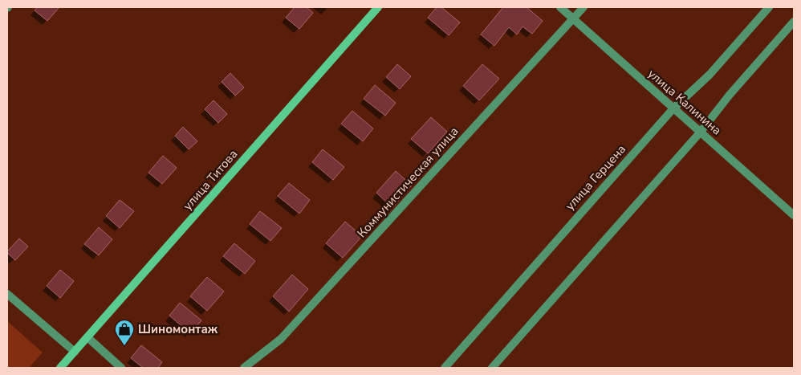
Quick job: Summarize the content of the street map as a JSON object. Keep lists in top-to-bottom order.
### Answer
{
  "streets": {
    "main road": ["улица Титова"],
    "street": ["улица Калинина", "улица Герцена", "Коммунистическая улица"]
  },
  "crossings": [
    ["улица Калинина", "улица Герцена"],
    ["улица Калинина", "Коммунистическая улица"]
  ],
  "places": {
    "shop": ["Шиномонтаж"]
  }
}
